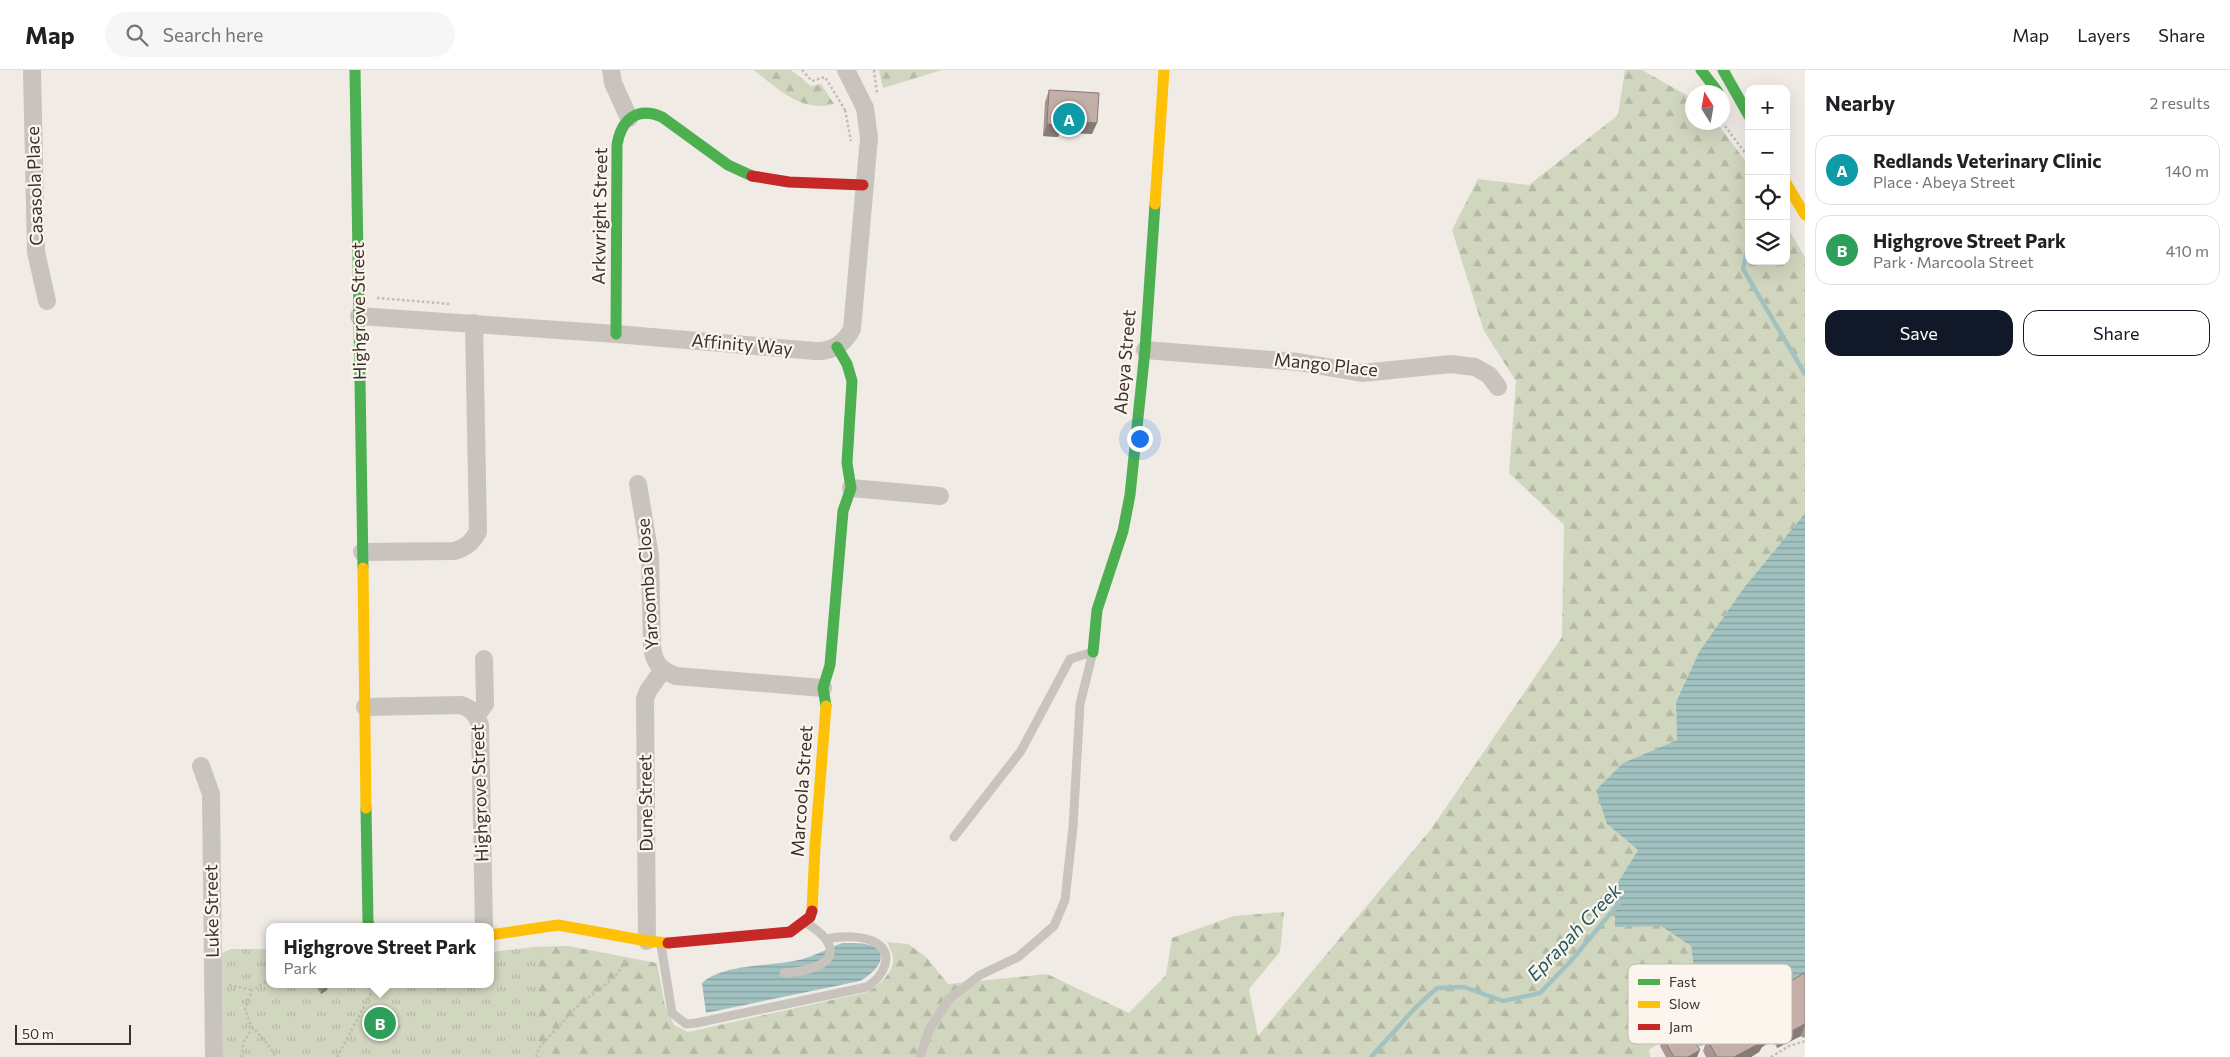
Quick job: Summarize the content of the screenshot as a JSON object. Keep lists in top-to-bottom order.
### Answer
{
  "streets": {
    "main road": [
      "Arkwright Street",
      "Highgrove Street",
      "Abeya Street",
      "Marcoola Street"
    ],
    "street": [
      "Casasola Place",
      "Affinity Way",
      "Mango Place",
      "Yaroomba Close",
      "Dune Street",
      "Luke Street"
    ]
  },
  "crossings": [
    ["Arkwright Street", "Affinity Way"],
    ["Highgrove Street", "Affinity Way"],
    ["Affinity Way", "Marcoola Street"],
    ["Abeya Street", "Mango Place"],
    ["Yaroomba Close", "Marcoola Street"],
    ["Yaroomba Close", "Dune Street"]
  ],
  "water": ["Eprapah Creek"],
  "legend": ["Fast", "Slow", "Jam"],
  "scale_bar": "50 m",
  "north": "top",
  "page": {
    "header": "Map",
    "search": "Search here",
    "nav": ["Map", "Layers", "Share"],
    "heading": ["Nearby", "2 results"],
    "map_buttons": ["+", "−"],
    "pins": ["A", "B"],
    "list": [
      {
        "mark": "A",
        "name": "Redlands Veterinary Clinic",
        "note": "Place · Abeya Street",
        "value": "140 m"
      },
      {
        "mark": "B",
        "name": "Highgrove Street Park",
        "note": "Park · Marcoola Street",
        "value": "410 m"
      }
    ],
    "buttons": ["Save", "Share"],
    "popup": ["Highgrove Street Park", "Park"],
    "scale": "50 m"
  }
}
